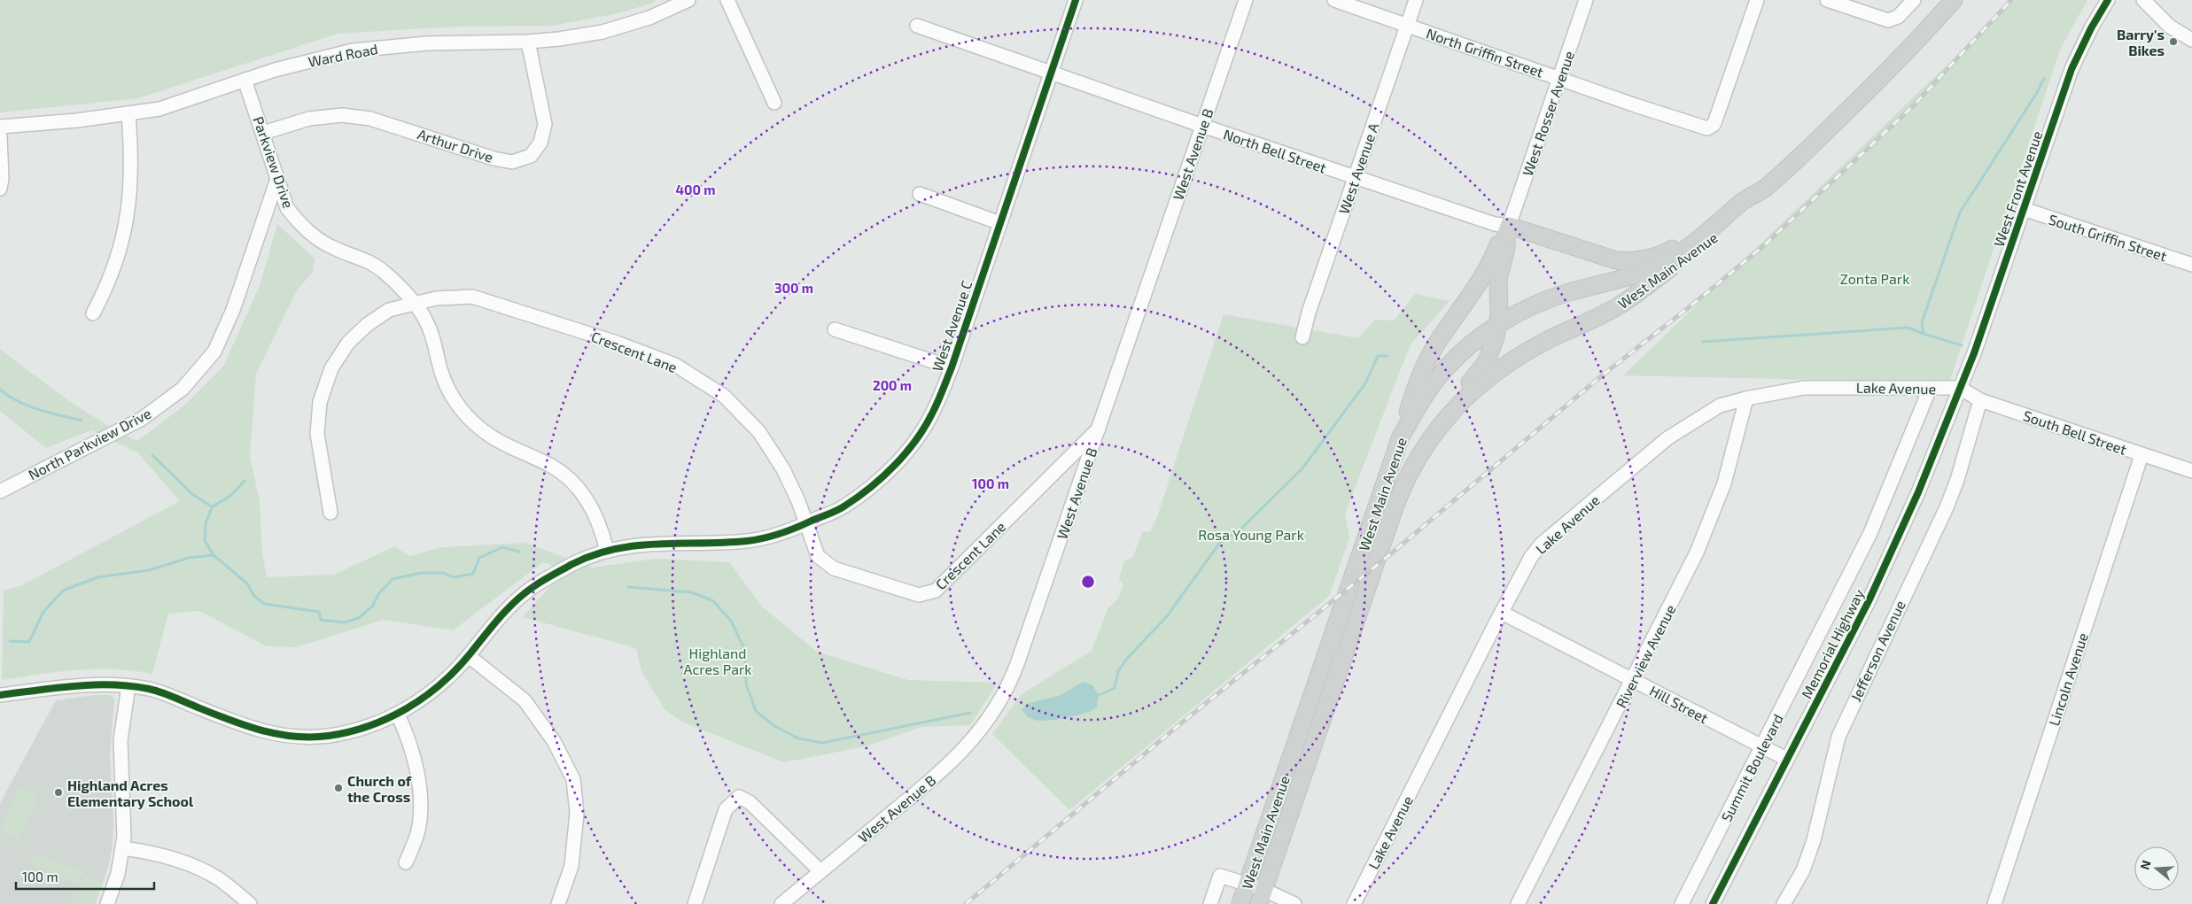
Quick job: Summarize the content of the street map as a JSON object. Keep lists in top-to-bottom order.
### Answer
{
  "streets": {
    "main road": ["West Main Avenue"],
    "street": [
      "North Griffin Street",
      "Ward Road",
      "West Rosser Avenue",
      "Arthur Drive",
      "North Bell Street",
      "West Avenue B",
      "Parkview Drive",
      "West Avenue A",
      "West Front Avenue",
      "South Griffin Street",
      "West Avenue C",
      "Crescent Lane",
      "Lake Avenue",
      "South Bell Street",
      "North Parkview Drive",
      "Memorial Highway",
      "Jefferson Avenue",
      "Riverview Avenue",
      "Lincoln Avenue",
      "Hill Street",
      "Summit Boulevard"
    ]
  },
  "crossings": [
    ["North Griffin Street", "West Rosser Avenue"],
    ["North Griffin Street", "West Avenue A"],
    ["Ward Road", "Arthur Drive"],
    ["Ward Road", "Parkview Drive"],
    ["West Rosser Avenue", "North Bell Street"],
    ["Arthur Drive", "Parkview Drive"],
    ["North Bell Street", "West Avenue B"],
    ["North Bell Street", "West Avenue A"],
    ["North Bell Street", "West Avenue C"],
    ["West Avenue B", "Crescent Lane"],
    ["Parkview Drive", "West Avenue C"],
    ["Parkview Drive", "Crescent Lane"],
    ["Parkview Drive", "North Parkview Drive"],
    ["West Front Avenue", "South Griffin Street"],
    ["West Front Avenue", "Lake Avenue"],
    ["West Front Avenue", "South Bell Street"],
    ["West Front Avenue", "Memorial Highway"],
    ["West Avenue C", "Crescent Lane"],
    ["Lake Avenue", "South Bell Street"],
    ["Lake Avenue", "Memorial Highway"],
    ["Lake Avenue", "Riverview Avenue"],
    ["Lake Avenue", "Hill Street"],
    ["Lake Avenue", "Summit Boulevard"],
    ["South Bell Street", "Memorial Highway"],
    ["South Bell Street", "Jefferson Avenue"],
    ["South Bell Street", "Lincoln Avenue"],
    ["Memorial Highway", "Hill Street"],
    ["Riverview Avenue", "Hill Street"],
    ["Hill Street", "Summit Boulevard"]
  ],
  "parks": ["Zonta Park", "Rosa Young Park", "Highland Acres Park"],
  "places": ["Barry's Bikes", "Church of the Cross", "Highland Acres Elementary School"],
  "scale_bar": "100 m",
  "north": "left",
  "rings": [
    "400 m",
    "300 m",
    "200 m",
    "100 m"
  ]
}
